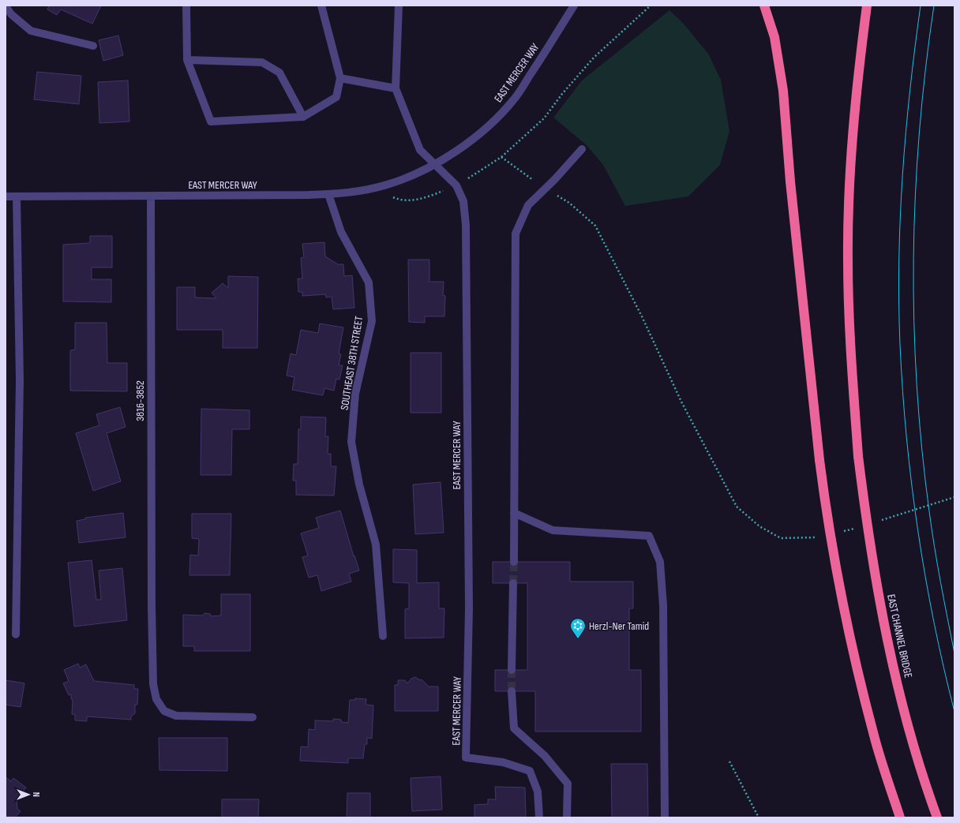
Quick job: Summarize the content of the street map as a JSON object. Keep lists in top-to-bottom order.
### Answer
{
  "streets": {
    "highway": ["EAST CHANNEL BRIDGE"],
    "street": ["EAST MERCER WAY", "SOUTHEAST 38TH STREET", "3816-3852"]
  },
  "crossings": [
    ["EAST MERCER WAY", "SOUTHEAST 38TH STREET"],
    ["EAST MERCER WAY", "3816-3852"]
  ],
  "places": {
    "synagogue": ["Herzl-Ner Tamid"]
  },
  "north": "right"
}
